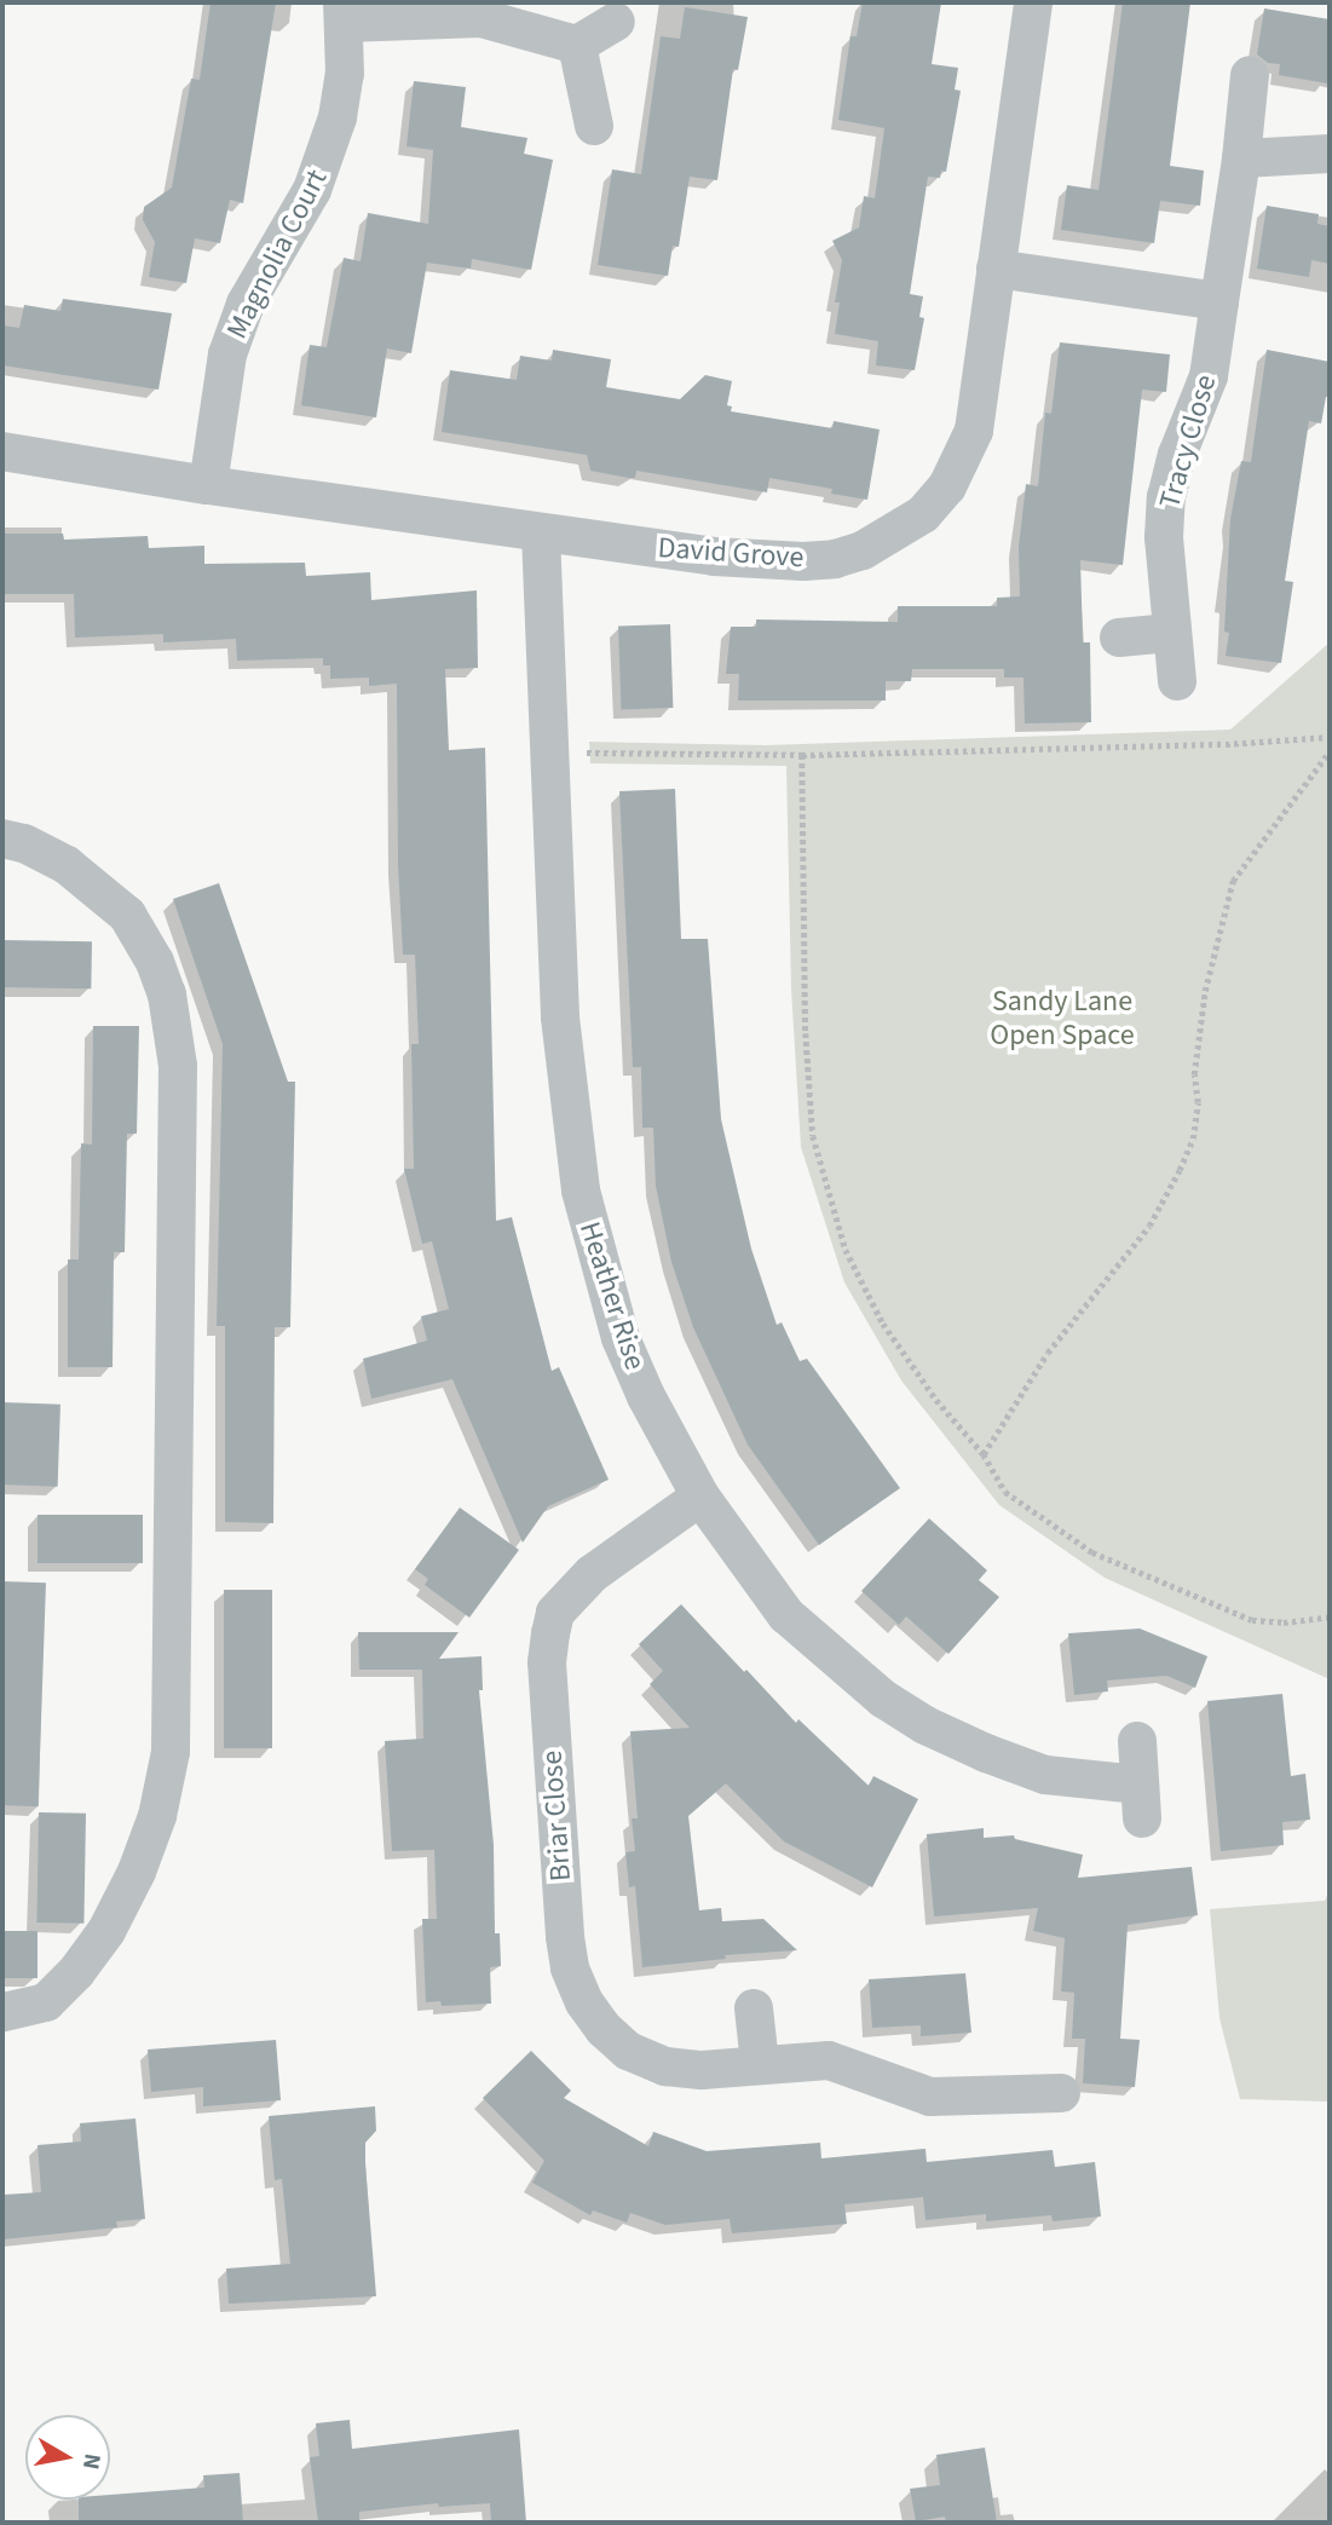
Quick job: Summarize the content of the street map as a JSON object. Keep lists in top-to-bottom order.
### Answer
{
  "streets": {
    "street": [
      "Magnolia Court",
      "Tracy Close",
      "David Grove",
      "Heather Rise",
      "Briar Close"
    ]
  },
  "crossings": [
    ["Magnolia Court", "David Grove"],
    ["David Grove", "Heather Rise"],
    ["Heather Rise", "Briar Close"]
  ],
  "parks": ["Sandy Lane Open Space"],
  "north": "right"
}
